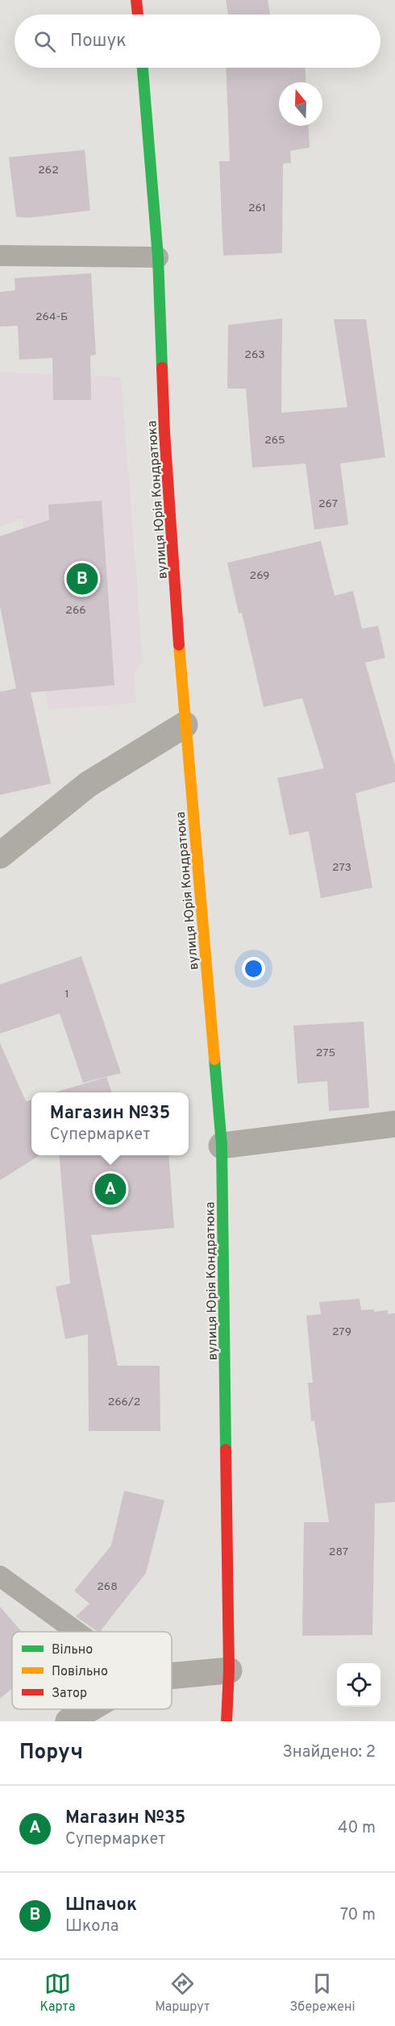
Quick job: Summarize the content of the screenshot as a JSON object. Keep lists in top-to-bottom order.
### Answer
{
  "streets": {
    "street": ["вулиця Юрія Кондратюка"]
  },
  "house_numbers": [
    "262",
    "261",
    "264-Б",
    "263",
    "265",
    "267",
    "269",
    "266",
    "273",
    "1",
    "275",
    "279",
    "266/2",
    "287",
    "268"
  ],
  "legend": ["Вільно", "Повільно", "Затор"],
  "north": "top",
  "page": {
    "search": "Пошук",
    "pins": ["B", "A"],
    "popup": ["Магазин №35", "Супермаркет"],
    "heading": ["Поруч", "Знайдено: 2"],
    "list": [
      {
        "mark": "A",
        "name": "Магазин №35",
        "note": "Супермаркет",
        "value": "40 m"
      },
      {
        "mark": "B",
        "name": "Шпачок",
        "note": "Школа",
        "value": "70 m"
      }
    ],
    "nav": ["Карта", "Маршрут", "Збережені"]
  }
}
